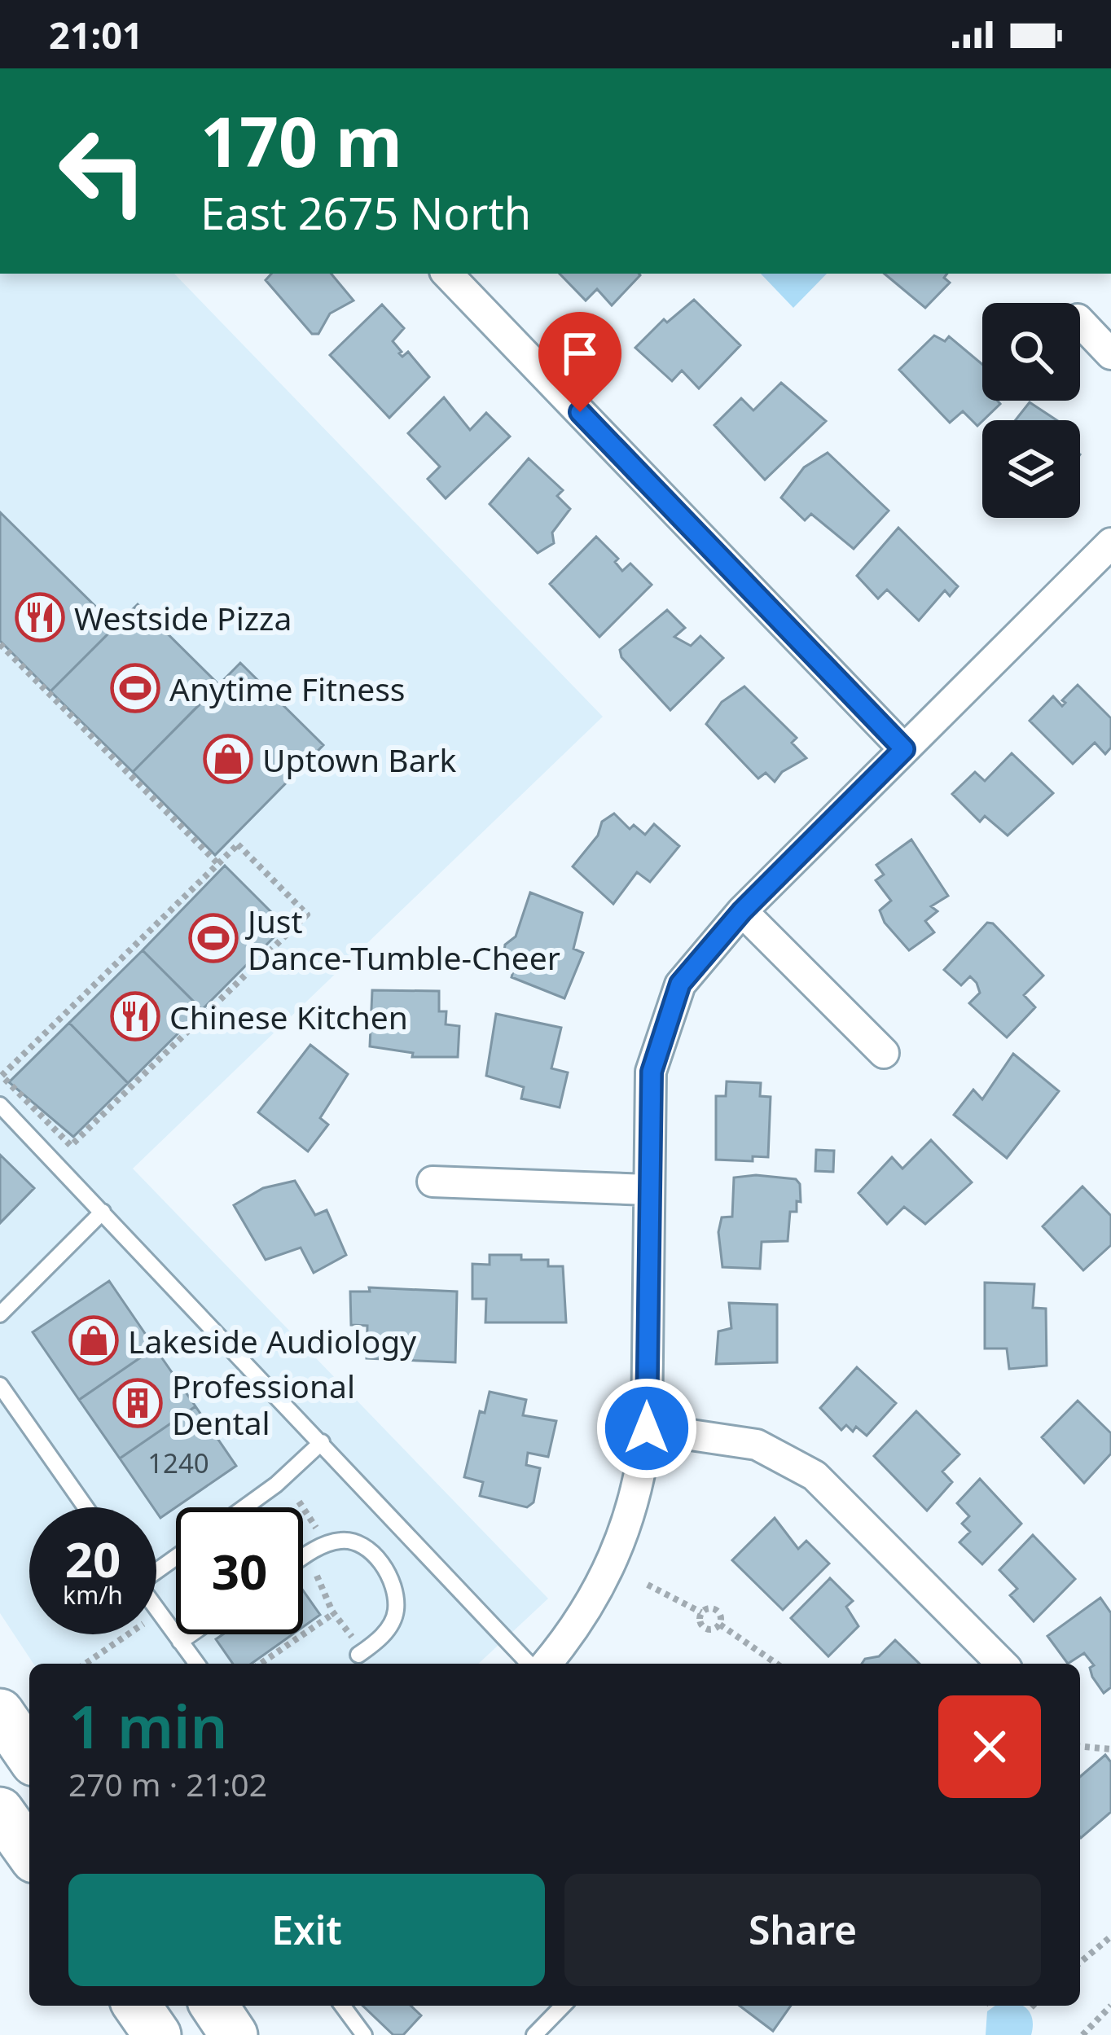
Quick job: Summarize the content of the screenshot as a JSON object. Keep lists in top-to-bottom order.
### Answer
{
  "places": {
    "restaurant": ["Westside Pizza", "Chinese Kitchen"],
    "sports": ["Anytime Fitness", "Just Dance-Tumble-Cheer"],
    "shop": ["Uptown Bark", "Lakeside Audiology"],
    "building": ["Professional Dental"]
  },
  "house_numbers": ["1240"],
  "page": {
    "status": "21:01",
    "turn": ["170 m", "East 2675 North"],
    "speed": "20 km/h",
    "limit": "30",
    "heading": ["1 min", "270 m · 21:02"],
    "buttons": ["Exit", "Share"]
  }
}
